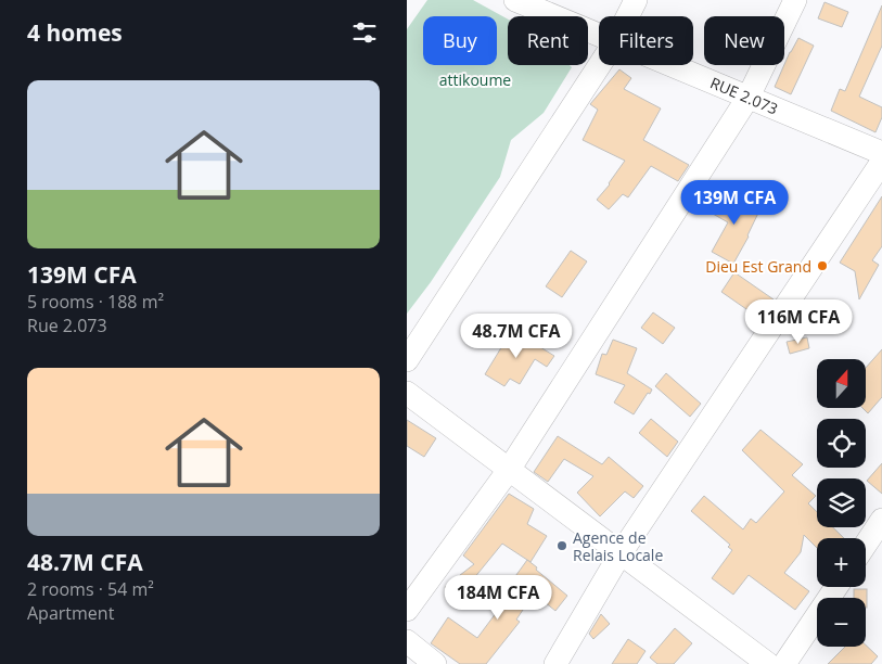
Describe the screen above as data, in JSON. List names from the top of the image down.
{
  "streets": {
    "street": ["RUE 2.073"]
  },
  "parks": ["attikoume"],
  "places": ["Dieu Est Grand", "Agence de Relais Locale"],
  "north": "top",
  "page": {
    "heading": "4 homes",
    "chip": [
      "Buy",
      "Rent",
      "Filters",
      "New"
    ],
    "list": [
      {
        "name": "139M CFA",
        "note": "5 rooms · 188 m² · Rue 2.073"
      },
      {
        "name": "48.7M CFA",
        "note": "2 rooms · 54 m² · Apartment"
      }
    ],
    "price": [
      "139M CFA",
      "116M CFA",
      "48.7M CFA",
      "184M CFA"
    ],
    "map_buttons": ["+", "−"]
  }
}
